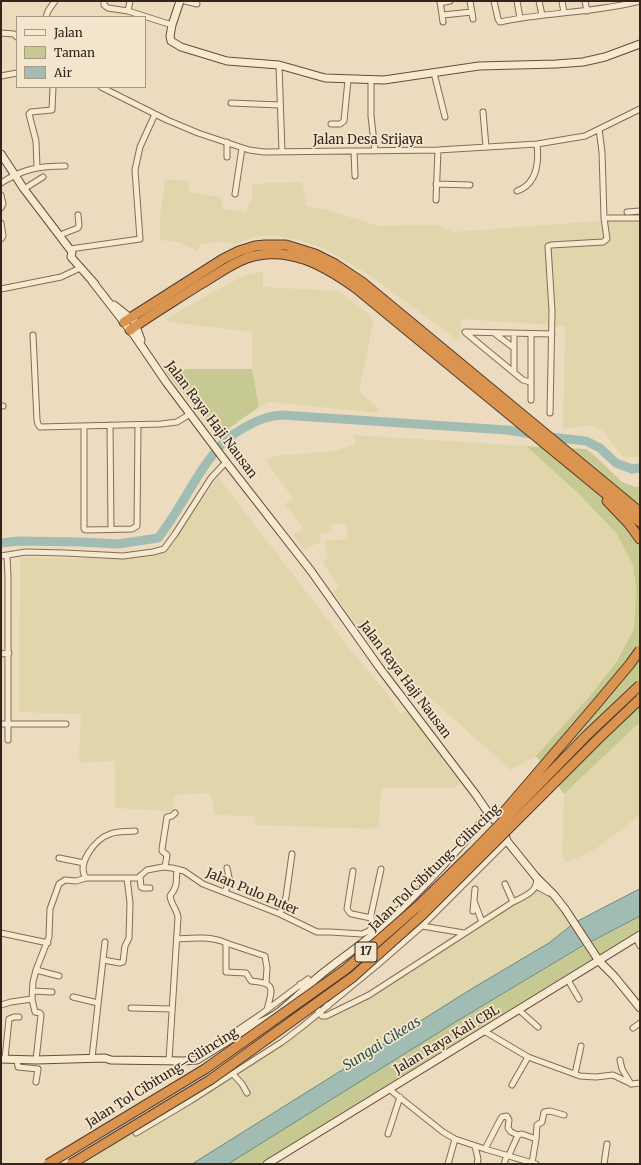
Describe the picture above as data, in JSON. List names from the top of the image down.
{
  "streets": {
    "highway": ["Jalan Tol Cibitung–Cilincing", "17"],
    "main road": ["Jalan Raya Haji Nausan", "Jalan Raya Kali CBL"],
    "street": ["Jalan Desa Srijaya", "Jalan Pulo Puter"]
  },
  "crossings": [
    ["Jalan Raya Haji Nausan", "Jalan Raya Kali CBL"]
  ],
  "water": ["Sungai Cikeas"],
  "legend": ["Jalan", "Taman", "Air"]
}
